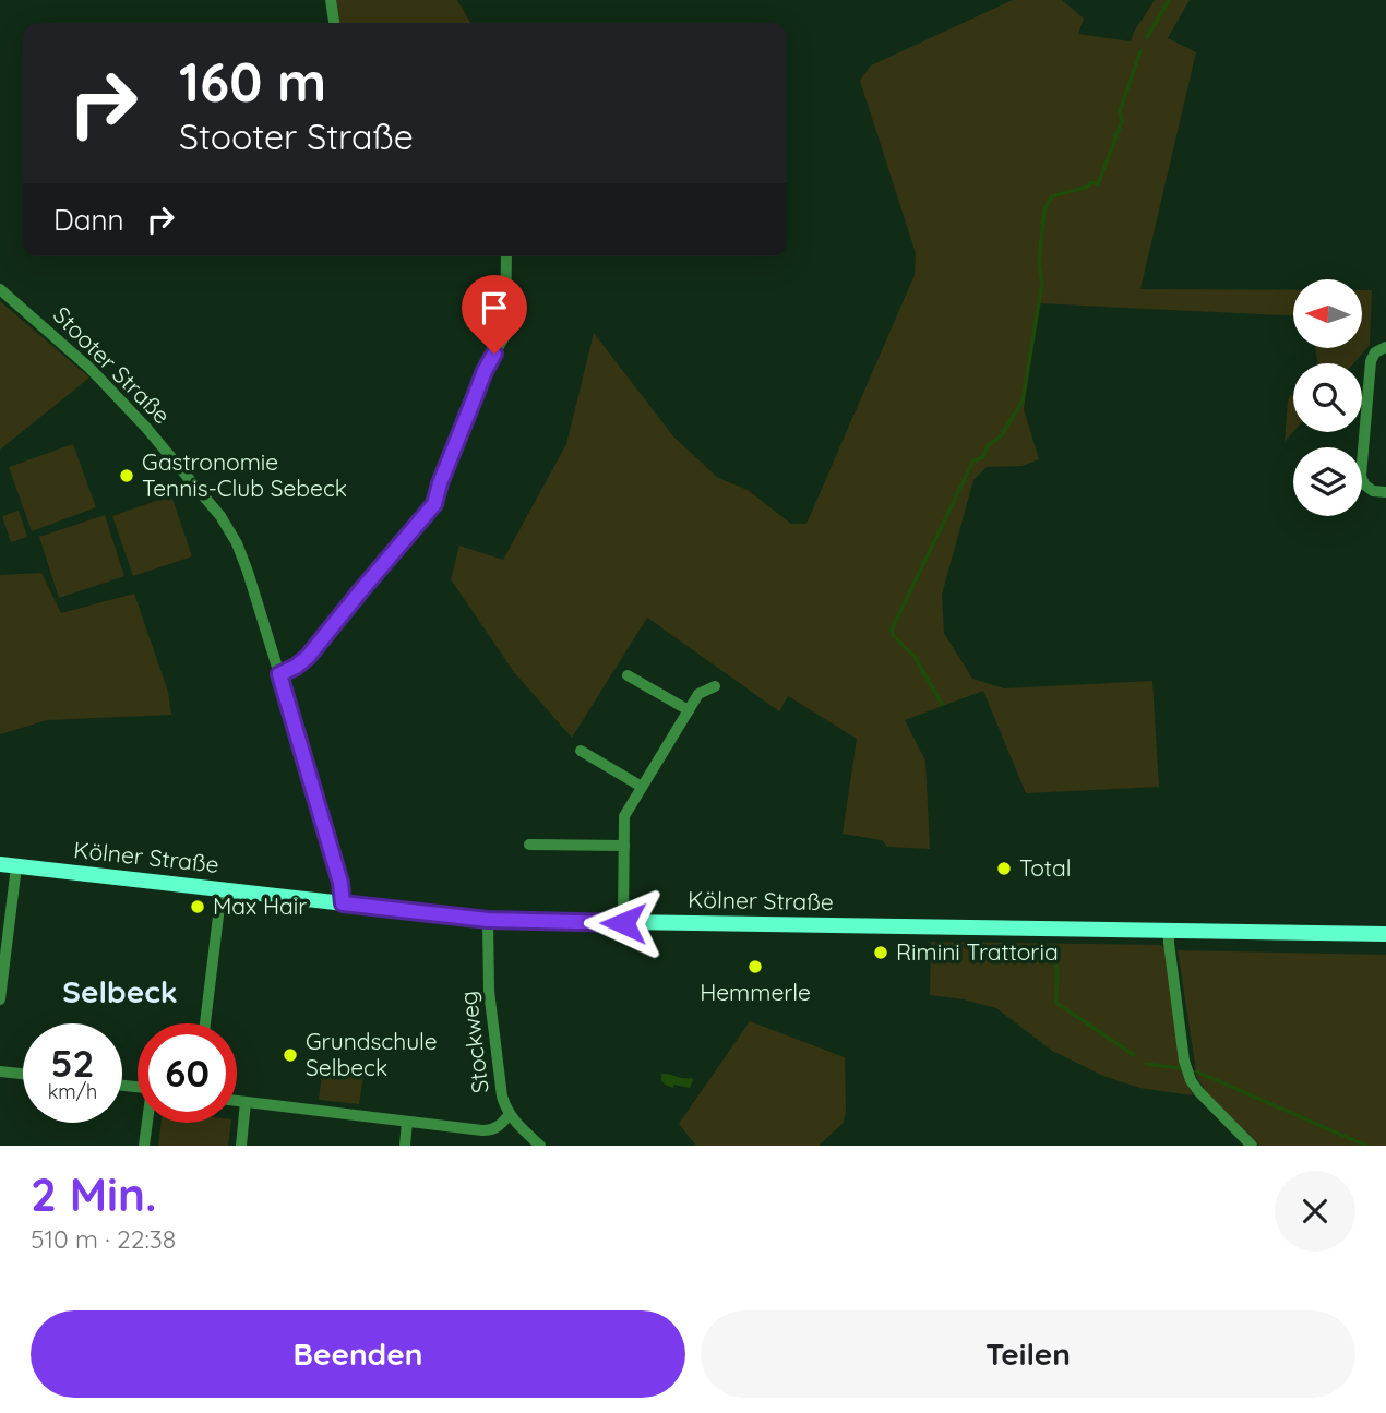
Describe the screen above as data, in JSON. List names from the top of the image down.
{
  "streets": {
    "main road": ["Kölner Straße"],
    "street": ["Stooter Straße", "Stockweg"]
  },
  "crossings": [
    ["Stooter Straße", "Kölner Straße"],
    ["Kölner Straße", "Stockweg"]
  ],
  "districts": ["Selbeck"],
  "places": [
    "Gastronomie Tennis-Club Sebeck",
    "Total",
    "Max Hair",
    "Rimini Trattoria",
    "Hemmerle",
    "Grundschule Selbeck"
  ],
  "north": "left",
  "page": {
    "turn": ["160 m", "Stooter Straße"],
    "then": "Dann",
    "speed": "52 km/h",
    "limit": "60",
    "heading": ["2 Min.", "510 m · 22:38"],
    "buttons": ["Beenden", "Teilen"]
  }
}
